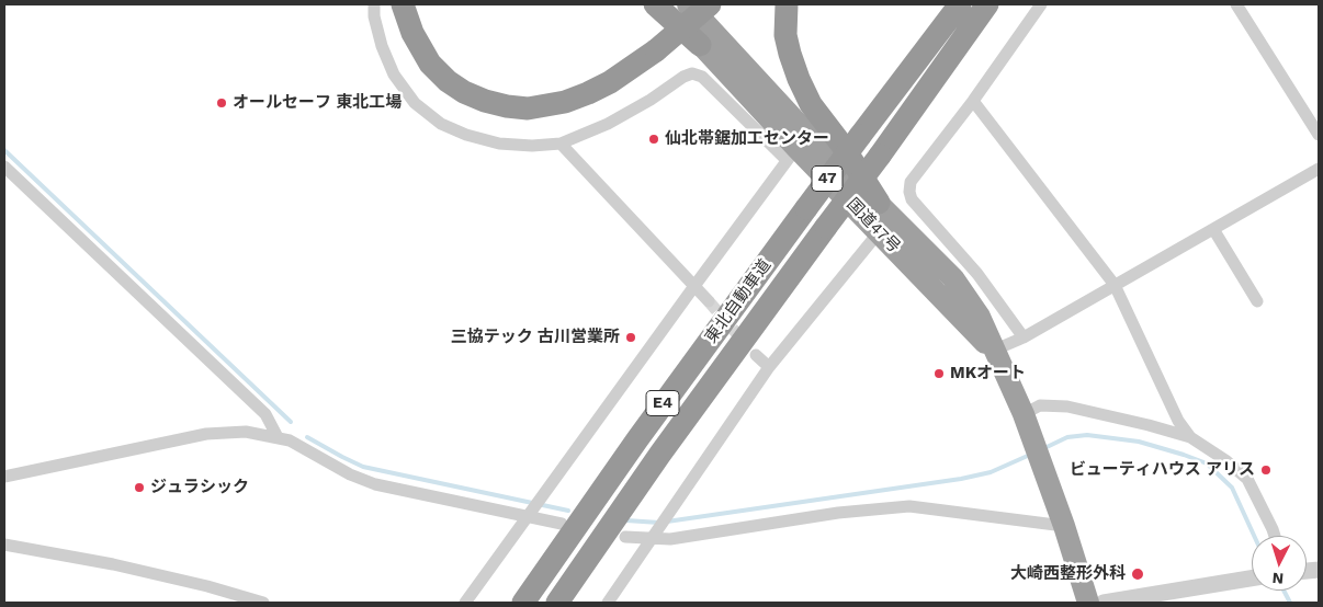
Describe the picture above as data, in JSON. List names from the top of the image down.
{
  "streets": {
    "highway": [
      "47",
      "国道47号",
      "東北自動車道",
      "E4"
    ]
  },
  "places": [
    "オールセーフ 東北工場",
    "仙北帯鋸加工センター",
    "三協テック 古川営業所",
    "MKオート",
    "ビューティハウス アリス",
    "ジュラシック",
    "大崎西整形外科"
  ],
  "north": "bottom"
}
